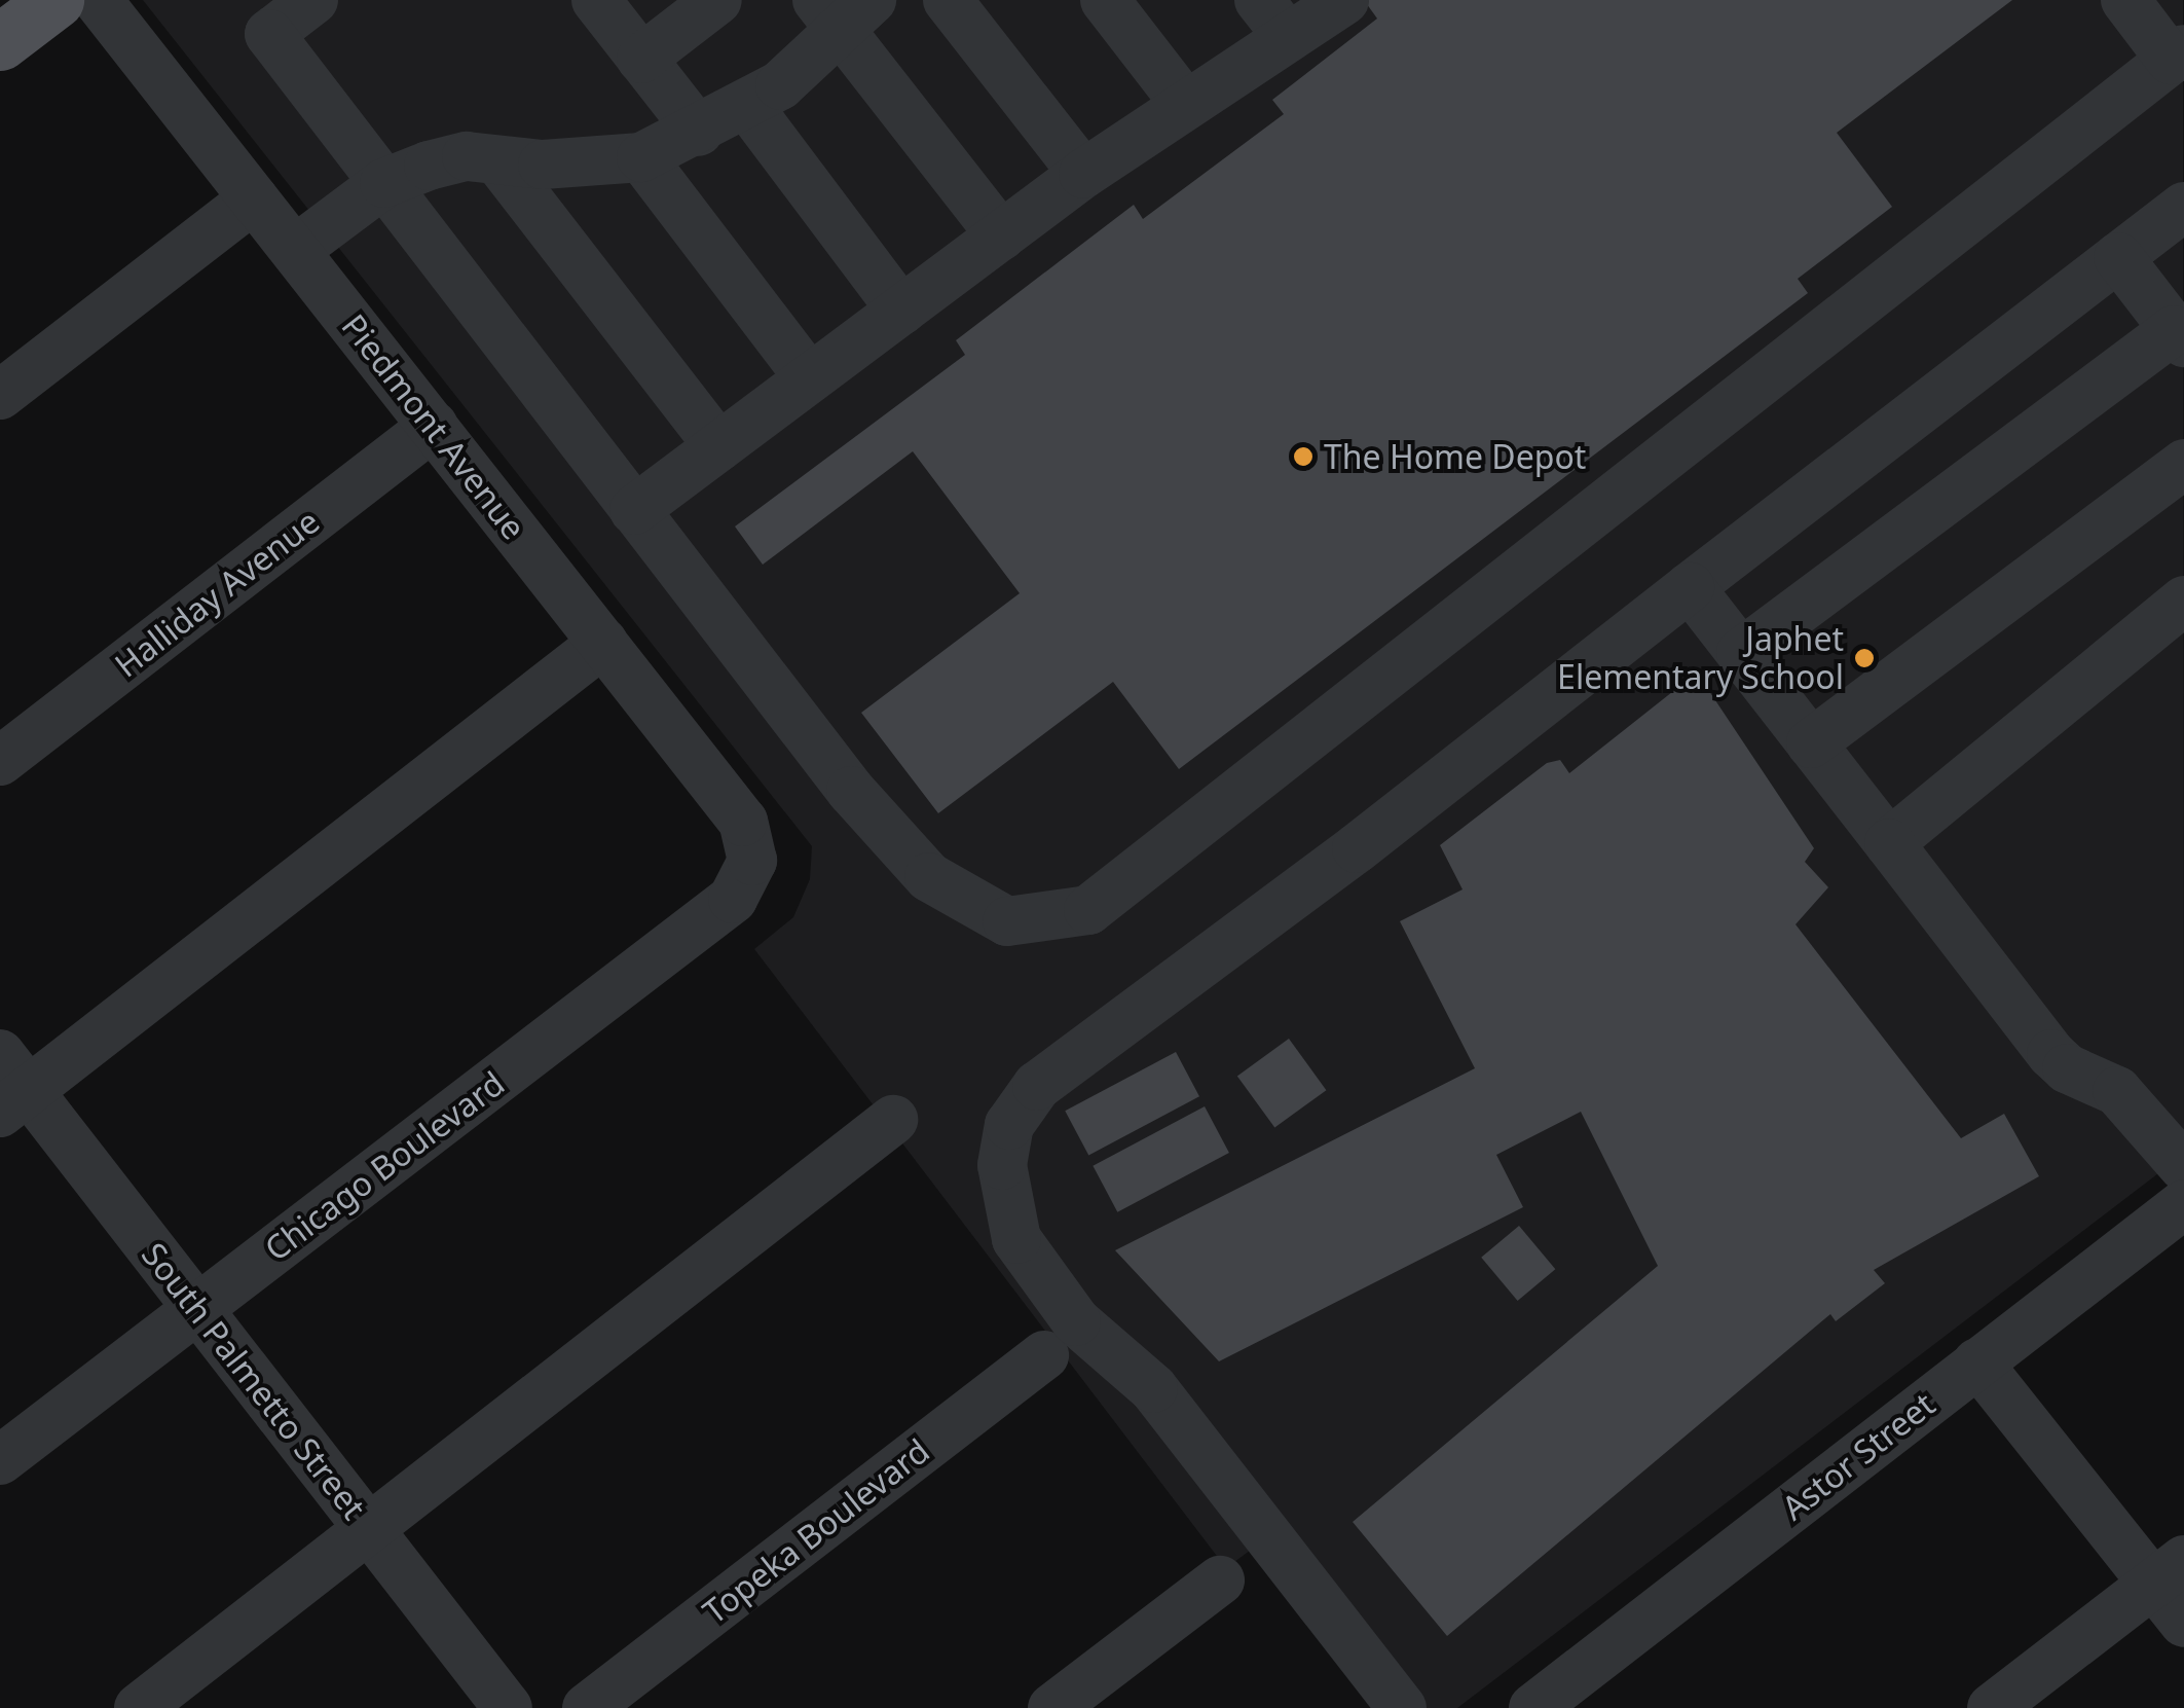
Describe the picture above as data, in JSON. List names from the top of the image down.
{
  "streets": {
    "street": [
      "Piedmont Avenue",
      "Halliday Avenue",
      "Chicago Boulevard",
      "South Palmetto Street",
      "Astor Street",
      "Topeka Boulevard"
    ]
  },
  "crossings": [
    ["Piedmont Avenue", "Halliday Avenue"],
    ["Piedmont Avenue", "Chicago Boulevard"],
    ["Chicago Boulevard", "South Palmetto Street"]
  ],
  "places": ["The Home Depot", "Japhet Elementary School"]
}
